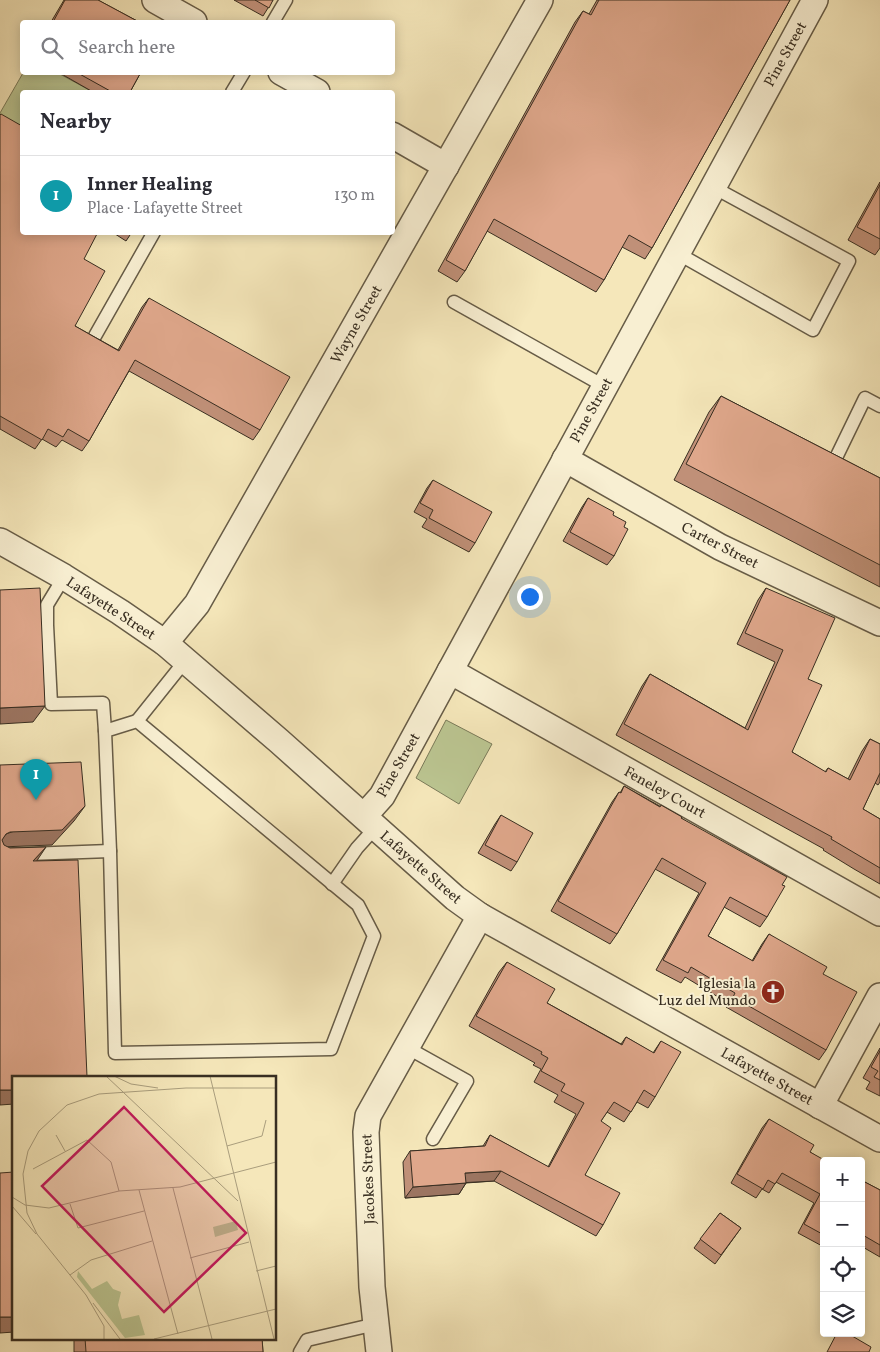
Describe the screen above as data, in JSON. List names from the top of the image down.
{
  "streets": {
    "street": [
      "Pine Street",
      "Wayne Street",
      "Carter Street",
      "Lafayette Street",
      "Feneley Court",
      "Jacokes Street"
    ]
  },
  "crossings": [
    ["Pine Street", "Carter Street"],
    ["Pine Street", "Lafayette Street"],
    ["Pine Street", "Feneley Court"],
    ["Wayne Street", "Lafayette Street"],
    ["Lafayette Street", "Jacokes Street"]
  ],
  "places": {
    "church": ["Iglesia la Luz del Mundo"]
  },
  "page": {
    "search": "Search here",
    "heading": "Nearby",
    "list": [
      {
        "mark": "1",
        "name": "Inner Healing",
        "note": "Place · Lafayette Street",
        "value": "130 m"
      }
    ],
    "pins": "1",
    "map_buttons": ["+", "−"]
  }
}
